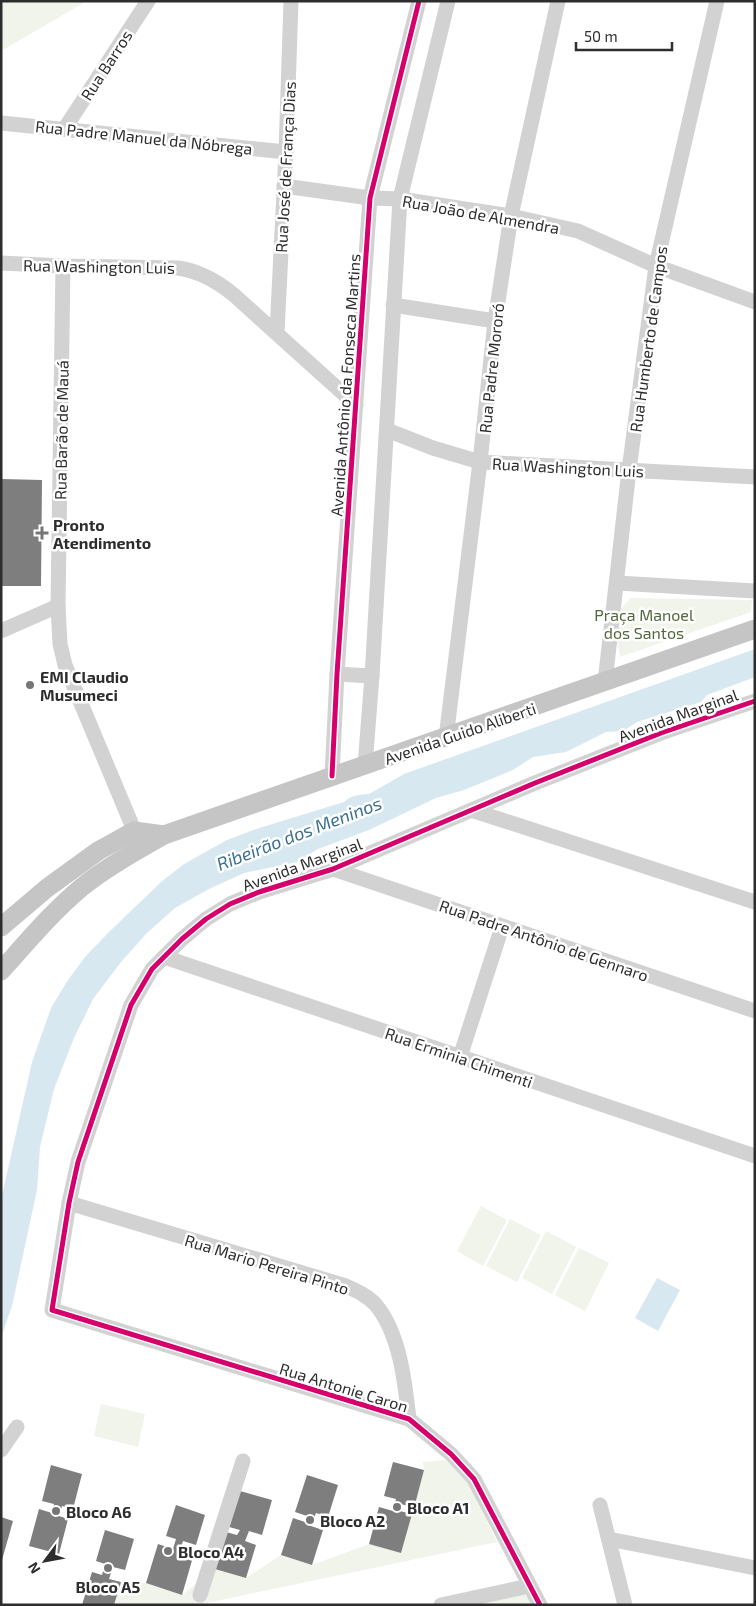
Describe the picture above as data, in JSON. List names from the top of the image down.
{
  "streets": {
    "main road": ["Avenida Guido Aliberti"],
    "street": [
      "Rua Barros",
      "Rua Padre Manuel da Nóbrega",
      "Rua José de França Dias",
      "Rua João de Almendra",
      "Rua Washington Luis",
      "Rua Humberto de Campos",
      "Rua Padre Mororó",
      "Avenida Antônio da Fonseca Martins",
      "Rua Barão de Mauá",
      "Avenida Marginal",
      "Rua Padre Antônio de Gennaro",
      "Rua Erminia Chimenti",
      "Rua Mario Pereira Pinto",
      "Rua Antonie Caron"
    ]
  },
  "crossings": [
    ["Rua Barros", "Rua Padre Manuel da Nóbrega"],
    ["Rua Padre Manuel da Nóbrega", "Rua José de França Dias"],
    ["Rua José de França Dias", "Rua João de Almendra"],
    ["Rua José de França Dias", "Rua Washington Luis"],
    ["Rua João de Almendra", "Rua Humberto de Campos"],
    ["Rua João de Almendra", "Rua Padre Mororó"],
    ["Rua João de Almendra", "Avenida Antônio da Fonseca Martins"],
    ["Rua Washington Luis", "Rua Humberto de Campos"],
    ["Rua Washington Luis", "Rua Padre Mororó"],
    ["Rua Washington Luis", "Avenida Antônio da Fonseca Martins"],
    ["Rua Washington Luis", "Rua Barão de Mauá"],
    ["Rua Humberto de Campos", "Avenida Guido Aliberti"],
    ["Rua Padre Mororó", "Avenida Guido Aliberti"],
    ["Avenida Antônio da Fonseca Martins", "Avenida Guido Aliberti"],
    ["Rua Barão de Mauá", "Avenida Guido Aliberti"],
    ["Avenida Marginal", "Rua Padre Antônio de Gennaro"],
    ["Avenida Marginal", "Rua Erminia Chimenti"],
    ["Avenida Marginal", "Rua Mario Pereira Pinto"],
    ["Avenida Marginal", "Rua Antonie Caron"],
    ["Rua Mario Pereira Pinto", "Rua Antonie Caron"]
  ],
  "water": ["Ribeirão dos Meninos"],
  "parks": ["Praça Manoel dos Santos"],
  "places": {
    "health": ["Pronto Atendimento"],
    "other": [
      "EMI Claudio Musumeci",
      "Bloco A1",
      "Bloco A6",
      "Bloco A2",
      "Bloco A4",
      "Bloco A5"
    ]
  },
  "scale_bar": "50 m",
  "north": "bottom left"
}
